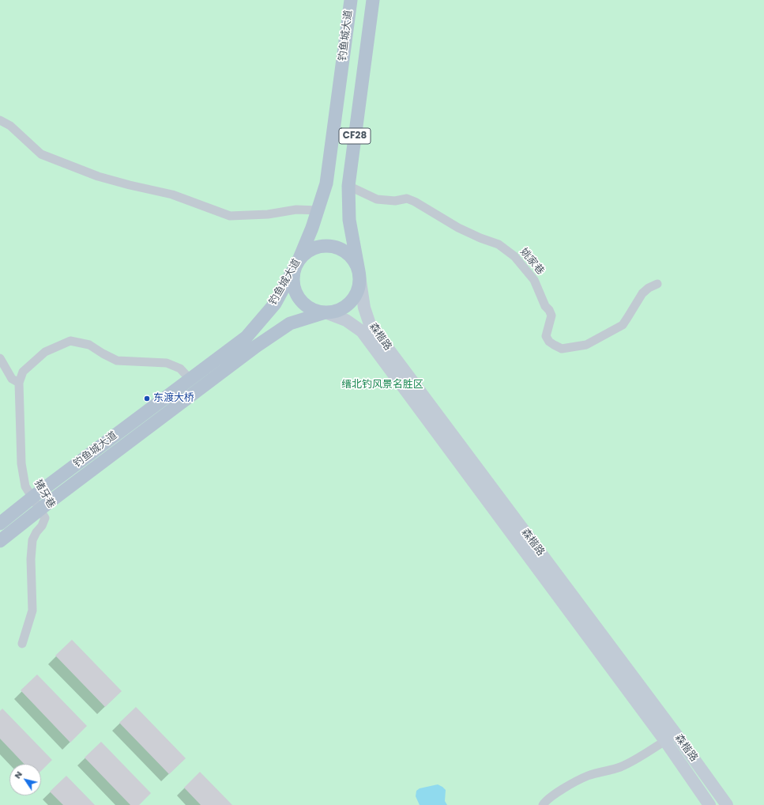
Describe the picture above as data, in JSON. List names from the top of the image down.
{
  "streets": {
    "main road": ["钓鱼城大道", "CF28", "森楷路"],
    "street": ["姚家巷", "猪牙巷"]
  },
  "crossings": [
    ["钓鱼城大道", "CF28"],
    ["钓鱼城大道", "森楷路"],
    ["CF28", "姚家巷"],
    ["CF28", "森楷路"]
  ],
  "parks": ["缙北钓风景名胜区"],
  "places": ["东渡大桥"],
  "north": "top left"
}
